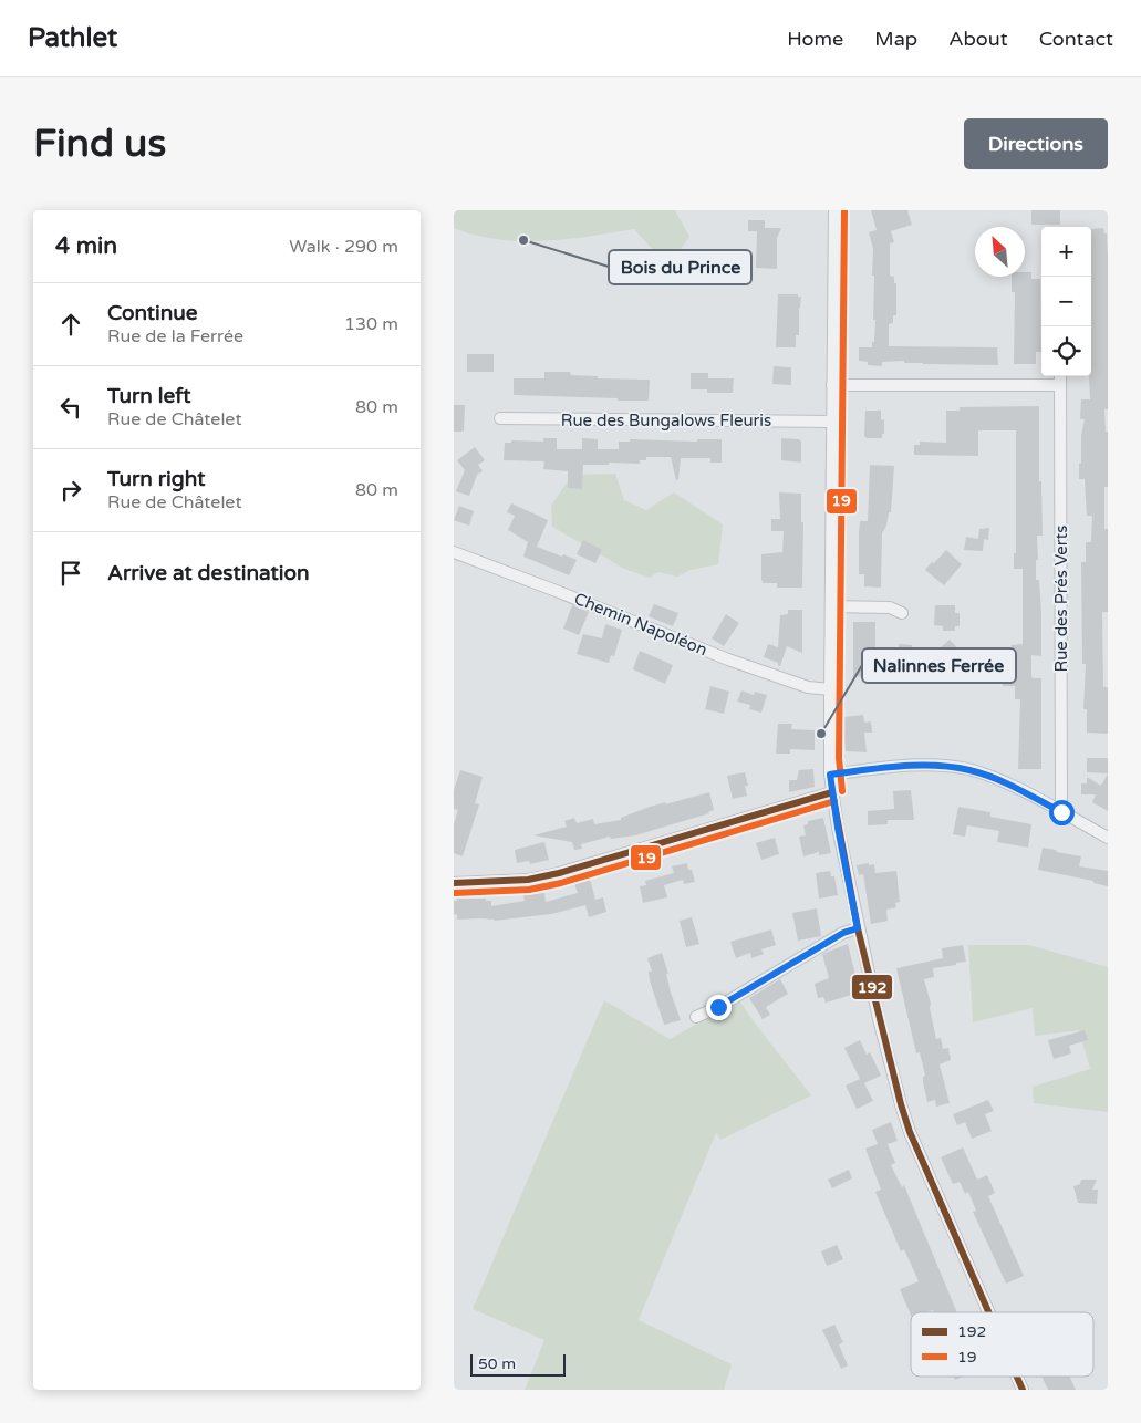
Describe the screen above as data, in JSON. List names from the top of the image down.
{
  "streets": {
    "street": ["Rue des Bungalows Fleuris", "Rue des Prés Verts", "Chemin Napoléon"]
  },
  "places": ["Bois du Prince", "Nalinnes Ferrée"],
  "lines": ["transit line 19", "transit line 192"],
  "legend": ["192", "19"],
  "scale_bar": "50 m",
  "north": "top left",
  "page": {
    "header": "Pathlet",
    "nav": [
      "Home",
      "Map",
      "About",
      "Contact"
    ],
    "buttons": "Directions",
    "title": "Find us",
    "heading": ["4 min", "Walk · 290 m"],
    "map_buttons": ["+", "−"],
    "list": [
      ["Continue", "Rue de la Ferrée", "130 m"],
      ["Turn left", "Rue de Châtelet", "80 m"],
      ["Turn right", "Rue de Châtelet", "80 m"],
      "Arrive at destination"
    ],
    "scale": "50 m"
  }
}
